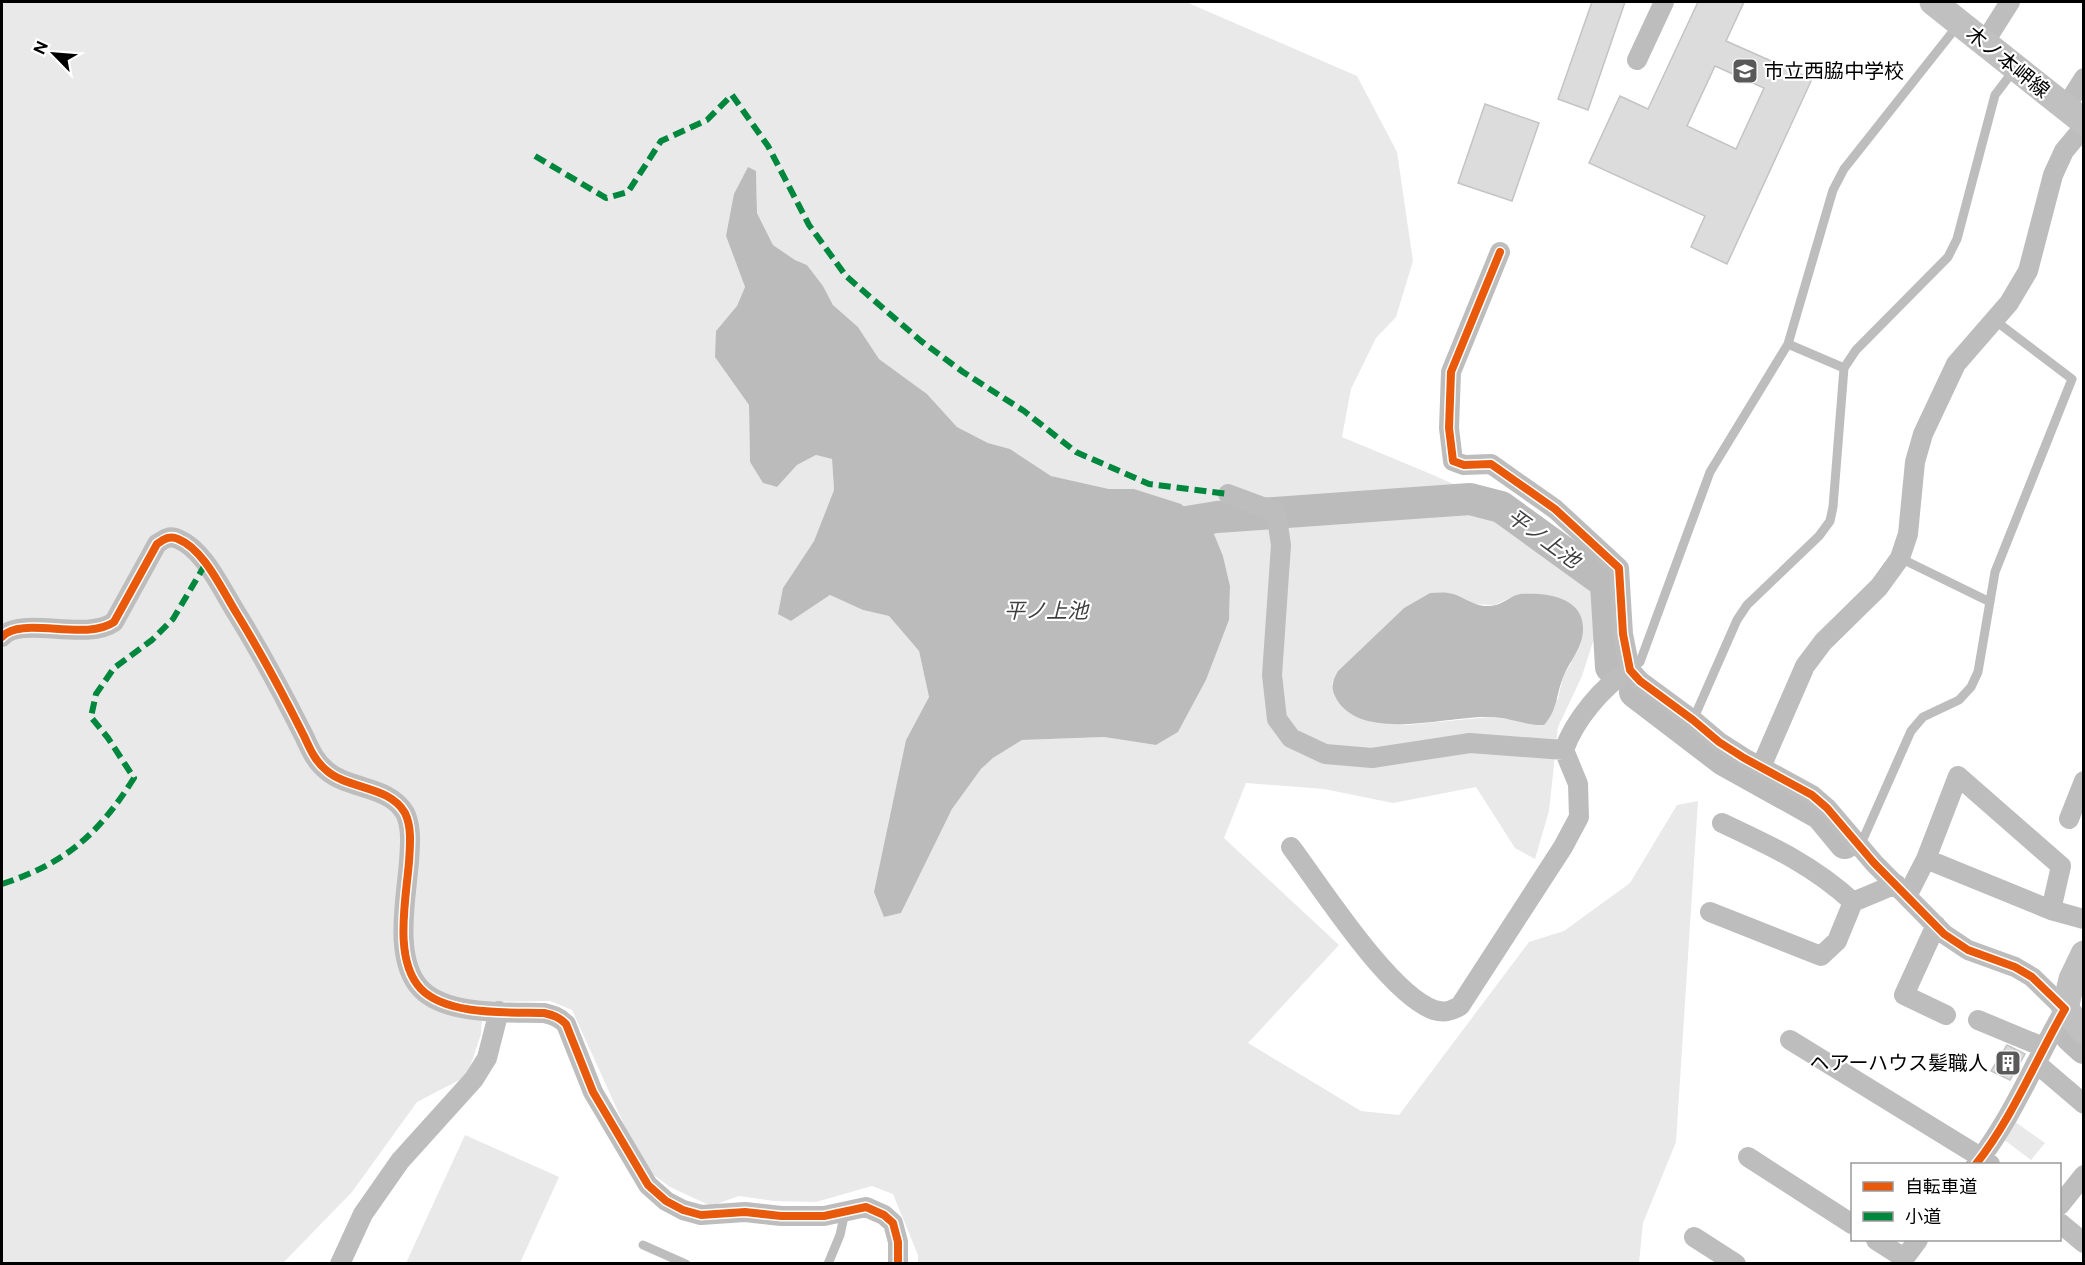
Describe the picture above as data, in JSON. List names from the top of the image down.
{
  "streets": {
    "main road": ["木ノ本岬線"]
  },
  "water": ["平ノ上池"],
  "places": {
    "school or university": ["市立西脇中学校"],
    "building": ["ヘアーハウス髪職人"]
  },
  "legend": ["自転車道", "小道"],
  "north": "top left"
}
